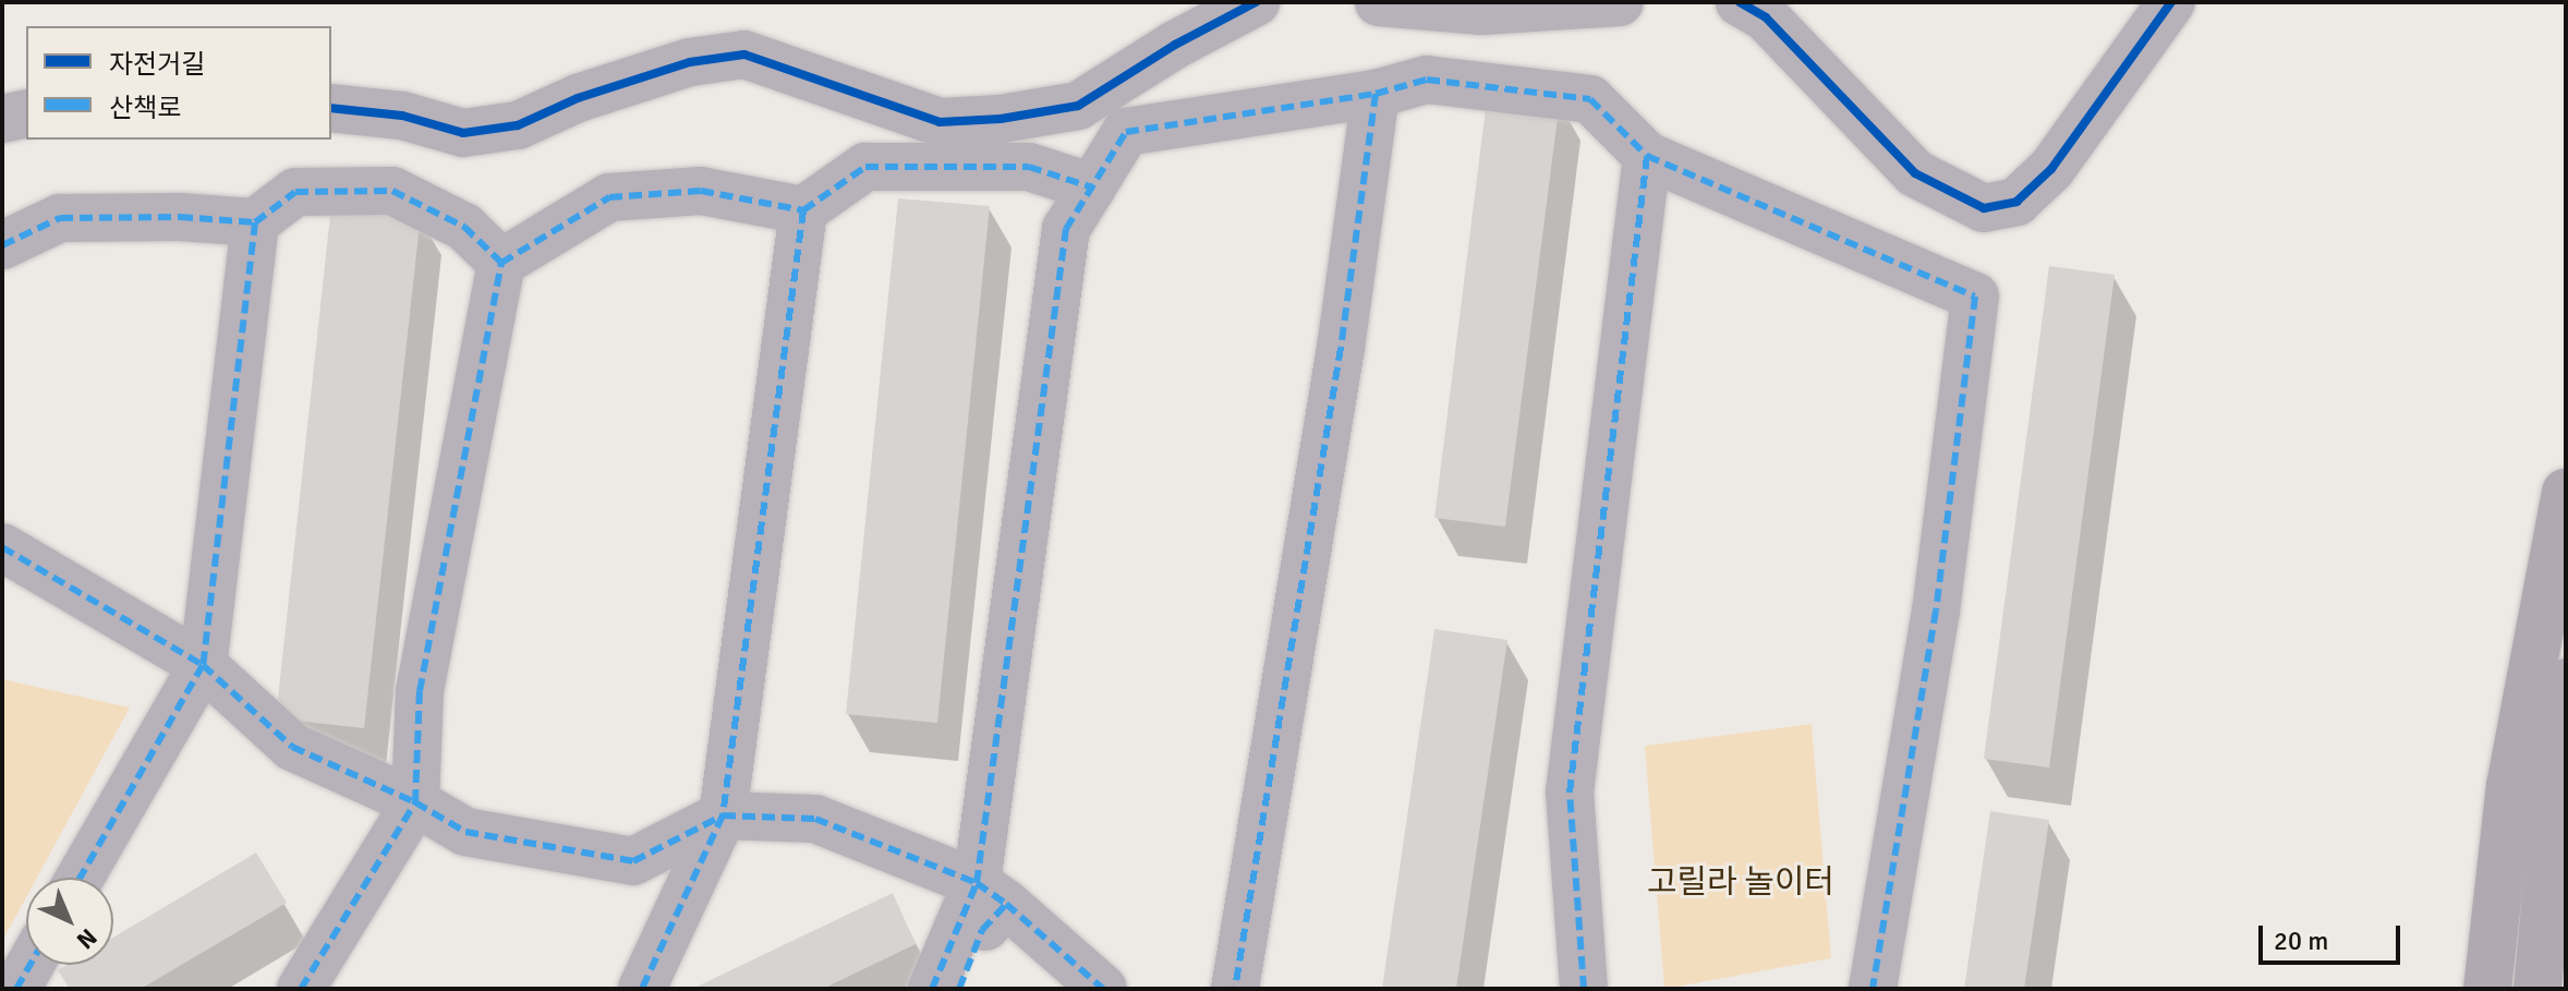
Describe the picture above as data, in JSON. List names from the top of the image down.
{
  "parks": ["고릴라 놀이터"],
  "legend": ["자전거길", "산책로"],
  "scale_bar": "20 m",
  "north": "bottom right"
}
